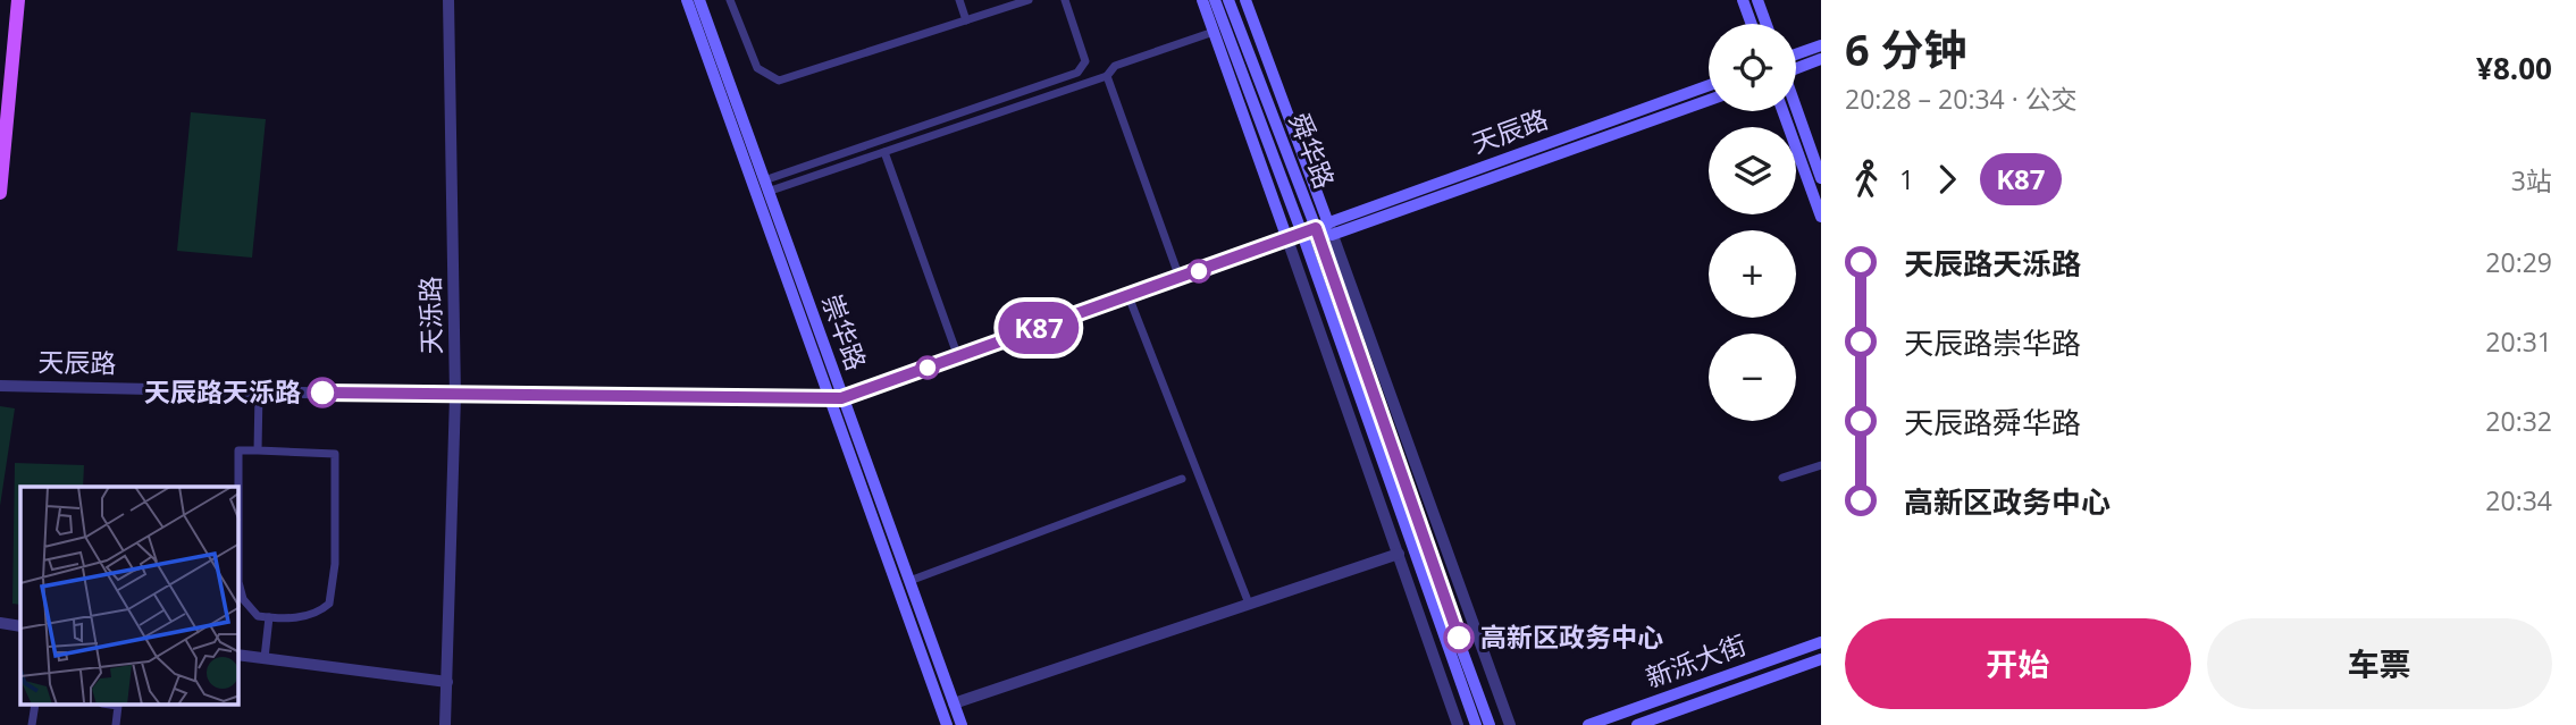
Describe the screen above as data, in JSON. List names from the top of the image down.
{
  "streets": {
    "main road": [
      "天辰路",
      "舜华路",
      "崇华路",
      "新泺大街"
    ],
    "street": ["天泺路"]
  },
  "crossings": [
    ["天辰路", "舜华路"],
    ["天辰路", "天泺路"],
    ["天辰路", "崇华路"]
  ],
  "places": ["天辰路天泺路", "高新区政务中心"],
  "lines": ["bus line K87"],
  "page": {
    "on_map": "K87",
    "heading": ["6 分钟", "20:28 – 20:34 · 公交", "¥8.00"],
    "map_buttons": ["+", "−"],
    "legs": ["1", "K87", "3站"],
    "list": [
      {
        "name": "天辰路天泺路",
        "value": "20:29"
      },
      {
        "name": "天辰路崇华路",
        "value": "20:31"
      },
      {
        "name": "天辰路舜华路",
        "value": "20:32"
      },
      {
        "name": "高新区政务中心",
        "value": "20:34"
      }
    ],
    "buttons": ["开始", "车票"]
  }
}
